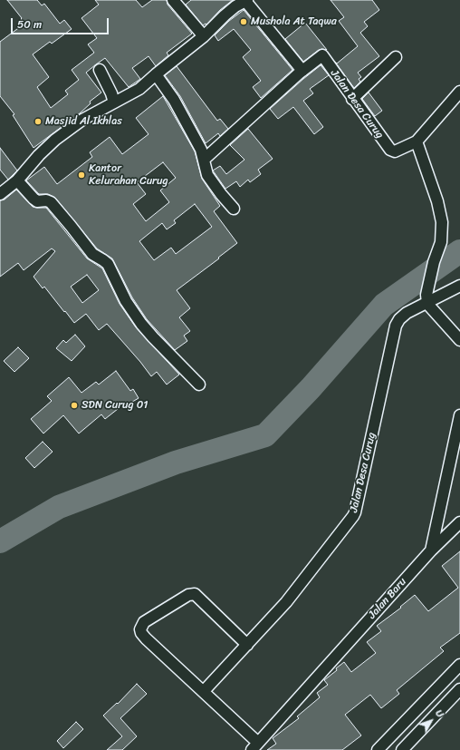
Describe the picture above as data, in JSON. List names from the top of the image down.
{
  "streets": {
    "street": ["Jalan Desa Curug", "Jalan Baru"]
  },
  "places": [
    "Mushola At Taqwa",
    "Masjid Al Ikhlas",
    "Kantor Kelurahan Curug",
    "SDN Curug 01"
  ],
  "scale_bar": "50 m",
  "north": "top right"
}
